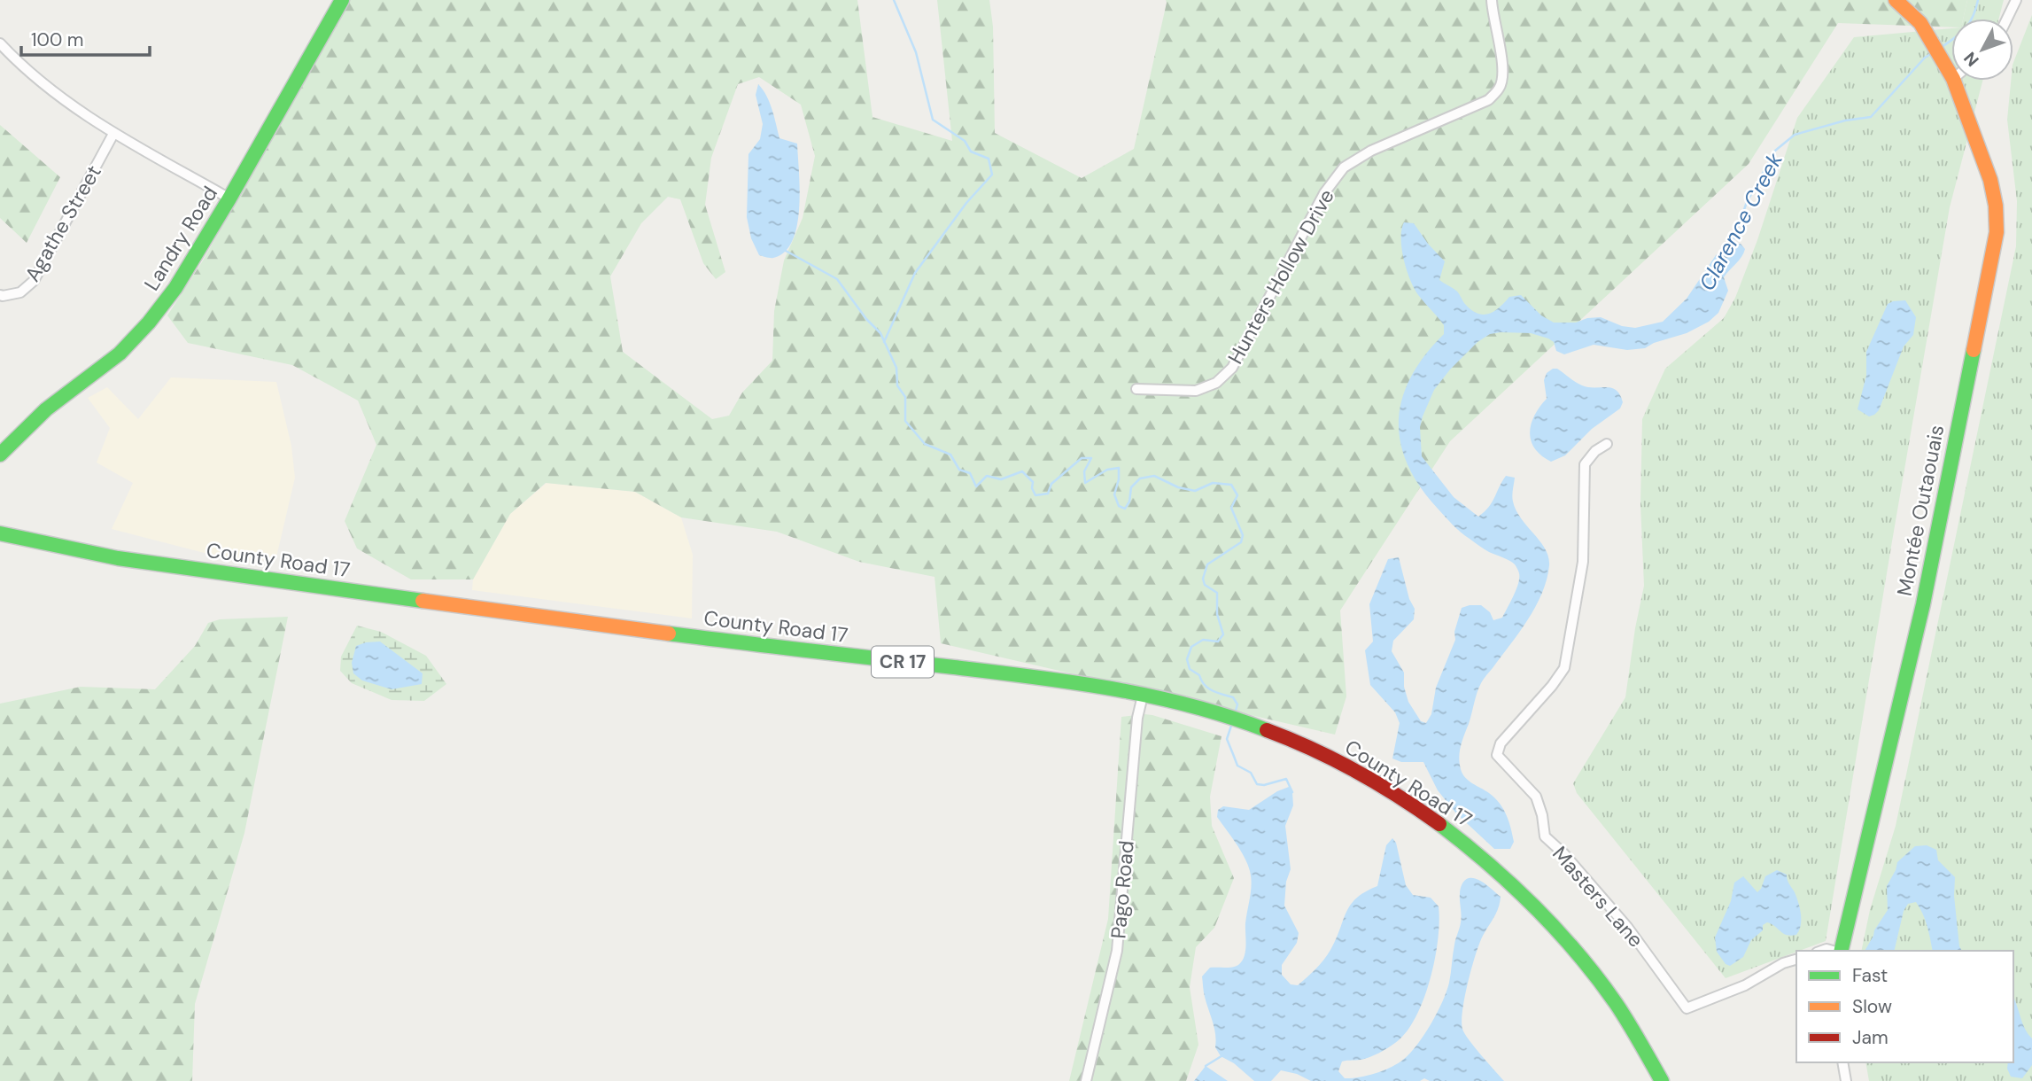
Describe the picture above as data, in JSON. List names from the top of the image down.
{
  "streets": {
    "main road": [
      "Landry Road",
      "Montée Outaouais",
      "County Road 17",
      "CR 17"
    ],
    "street": [
      "Agathe Street",
      "Hunters Hollow Drive",
      "Pago Road",
      "Masters Lane"
    ]
  },
  "crossings": [
    ["County Road 17", "Pago Road"]
  ],
  "water": ["Clarence Creek"],
  "legend": ["Fast", "Slow", "Jam"],
  "scale_bar": "100 m",
  "north": "bottom left"
}
